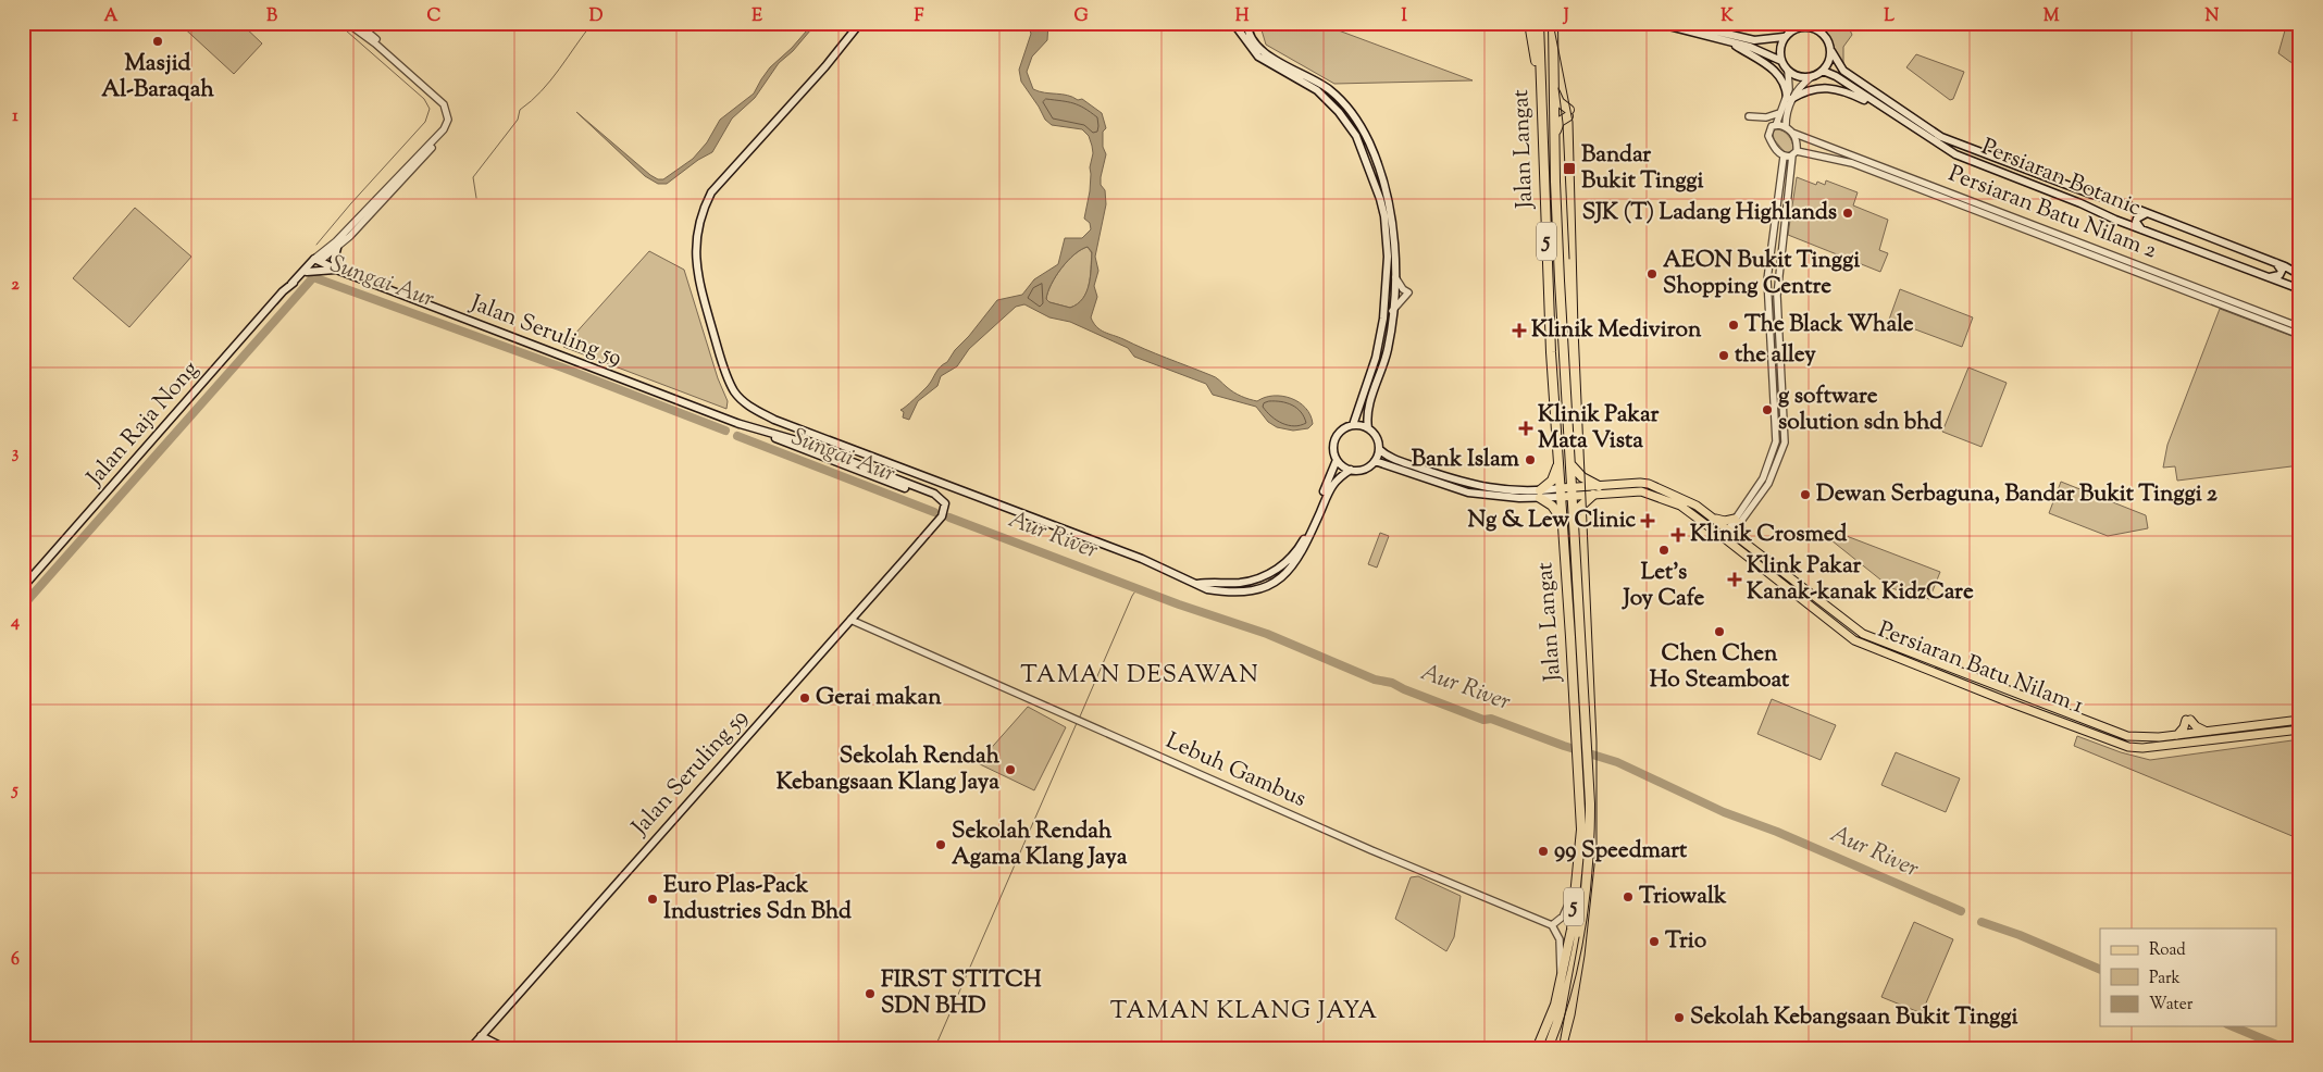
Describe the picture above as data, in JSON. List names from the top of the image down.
{
  "streets": {
    "highway": ["Jalan Langat", "5"],
    "main road": [
      "Persiaran Botanic",
      "Jalan Seruling 59",
      "Jalan Raja Nong",
      "Persiaran Batu Nilam 1"
    ],
    "street": ["Persiaran Batu Nilam 2", "Lebuh Gambus"]
  },
  "crossings": [
    ["Jalan Langat", "5"],
    ["Jalan Langat", "Persiaran Batu Nilam 1"],
    ["Jalan Seruling 59", "Jalan Raja Nong"],
    ["Jalan Seruling 59", "Lebuh Gambus"]
  ],
  "districts": ["TAMAN DESAWAN", "TAMAN KLANG JAYA"],
  "water": ["Sungai Aur", "Aur River"],
  "places": {
    "other": [
      "Masjid Al-Baraqah",
      "SJK (T) Ladang Highlands",
      "AEON Bukit Tinggi Shopping Centre",
      "The Black Whale",
      "the alley",
      "g software solution sdn bhd",
      "Bank Islam",
      "Dewan Serbaguna, Bandar Bukit Tinggi 2",
      "Let's Joy Cafe",
      "Chen Chen Ho Steamboat",
      "Gerai makan",
      "Sekolah Rendah Kebangsaan Klang Jaya",
      "Sekolah Rendah Agama Klang Jaya",
      "99 Speedmart",
      "Triowalk",
      "Euro Plas-Pack Industries Sdn Bhd",
      "Trio",
      "FIRST STITCH SDN BHD",
      "Sekolah Kebangsaan Bukit Tinggi"
    ],
    "transit": ["Bandar Bukit Tinggi"],
    "health": [
      "Klinik Mediviron",
      "Klinik Pakar Mata Vista",
      "Ng & Lew Clinic",
      "Klinik Crosmed",
      "Klink Pakar Kanak-kanak KidzCare"
    ]
  },
  "legend": ["Road", "Park", "Water"],
  "grid": {
    "columns": [
      "A",
      "B",
      "C",
      "D",
      "E",
      "F",
      "G",
      "H",
      "I",
      "J",
      "K",
      "L",
      "M",
      "N"
    ],
    "rows": [
      "1",
      "2",
      "3",
      "4",
      "5",
      "6"
    ]
  }
}
